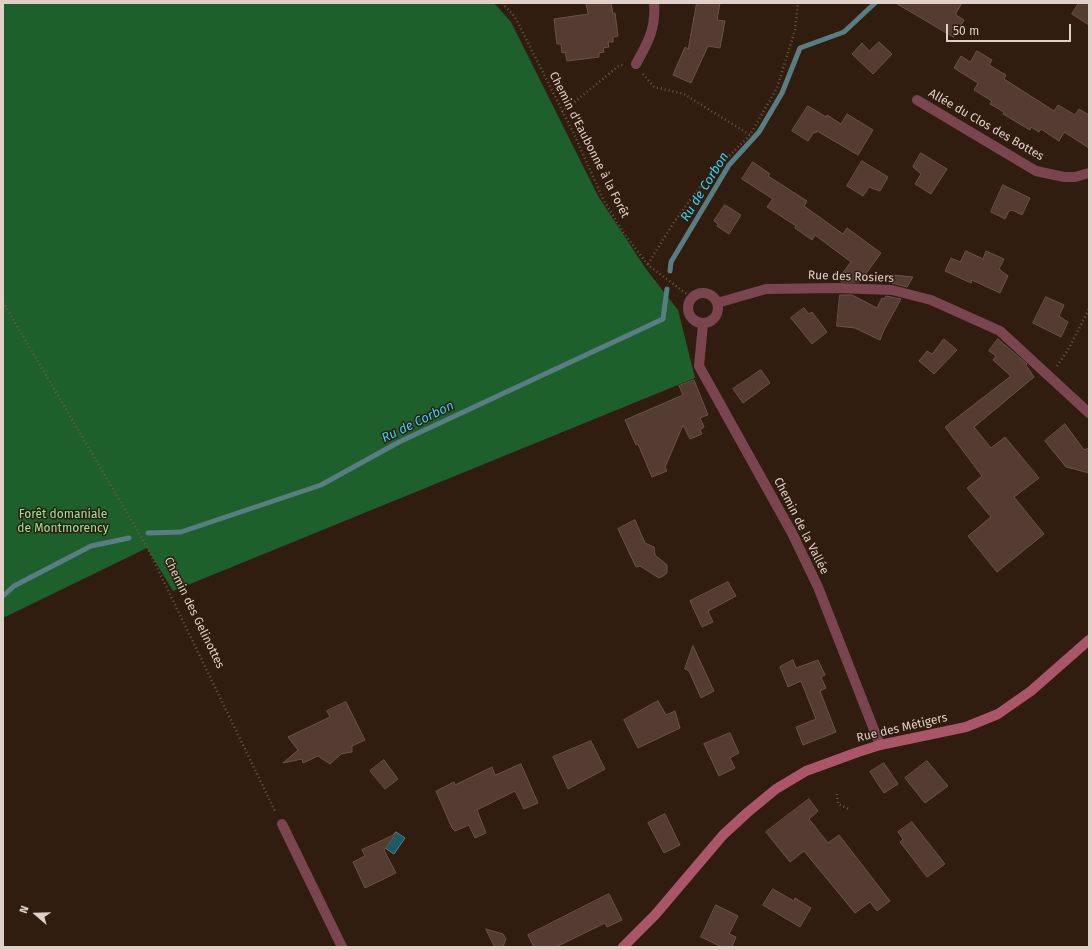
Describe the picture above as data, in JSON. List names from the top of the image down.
{
  "streets": {
    "main road": ["Rue des Métigers"],
    "street": ["Allée du Clos des Bottes", "Rue des Rosiers", "Chemin de la Vallée"],
    "path": ["Chemin d'Eaubonne à la Forêt", "Chemin des Gelinottes"]
  },
  "crossings": [
    ["Chemin d'Eaubonne à la Forêt", "Rue des Rosiers"],
    ["Chemin d'Eaubonne à la Forêt", "Chemin de la Vallée"],
    ["Rue des Rosiers", "Chemin de la Vallée"],
    ["Chemin de la Vallée", "Rue des Métigers"]
  ],
  "water": ["Ru de Corbon"],
  "parks": ["Forêt domaniale de Montmorency"],
  "scale_bar": "50 m",
  "north": "left"
}
